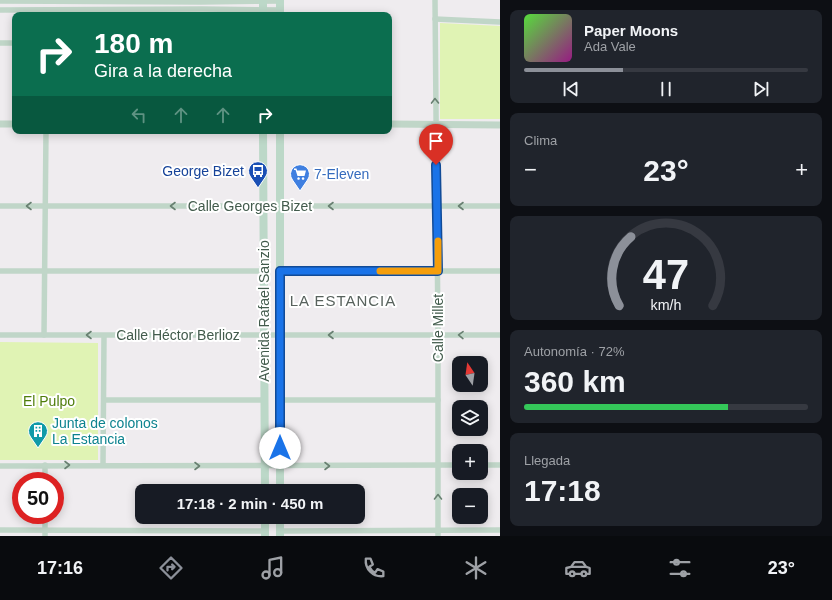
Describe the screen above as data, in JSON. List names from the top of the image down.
{
  "streets": {
    "main road": ["Avenida Rafael Sanzio"],
    "street": ["Calle Georges Bizet", "Calle Millet", "Calle Héctor Berlioz"]
  },
  "crossings": [
    ["Calle Georges Bizet", "Avenida Rafael Sanzio"],
    ["Calle Georges Bizet", "Calle Millet"],
    ["Avenida Rafael Sanzio", "Calle Héctor Berlioz"],
    ["Calle Millet", "Calle Héctor Berlioz"]
  ],
  "one_way": ["Calle Georges Bizet", "Calle Héctor Berlioz"],
  "districts": ["LA ESTANCIA"],
  "parks": ["El Pulpo"],
  "places": {
    "bus stop": ["George Bizet"],
    "supermarket": ["7-Eleven"],
    "building": ["Junta de colonos La Estancia"]
  },
  "north": "top",
  "page": {
    "turn": ["180 m", "Gira a la derecha"],
    "song": ["Paper Moons", "Ada Vale"],
    "tile": [
      "Clima",
      ["Autonomía · 72%", "360 km"],
      ["Llegada", "17:18"]
    ],
    "heat": ["−", "23°", "+"],
    "map_buttons": ["+", "−"],
    "limit": "50",
    "trip": "17:18 · 2 min · 450 m",
    "tabs": ["17:16", "23°"],
    "gauge": ["47", "km/h"]
  }
}
